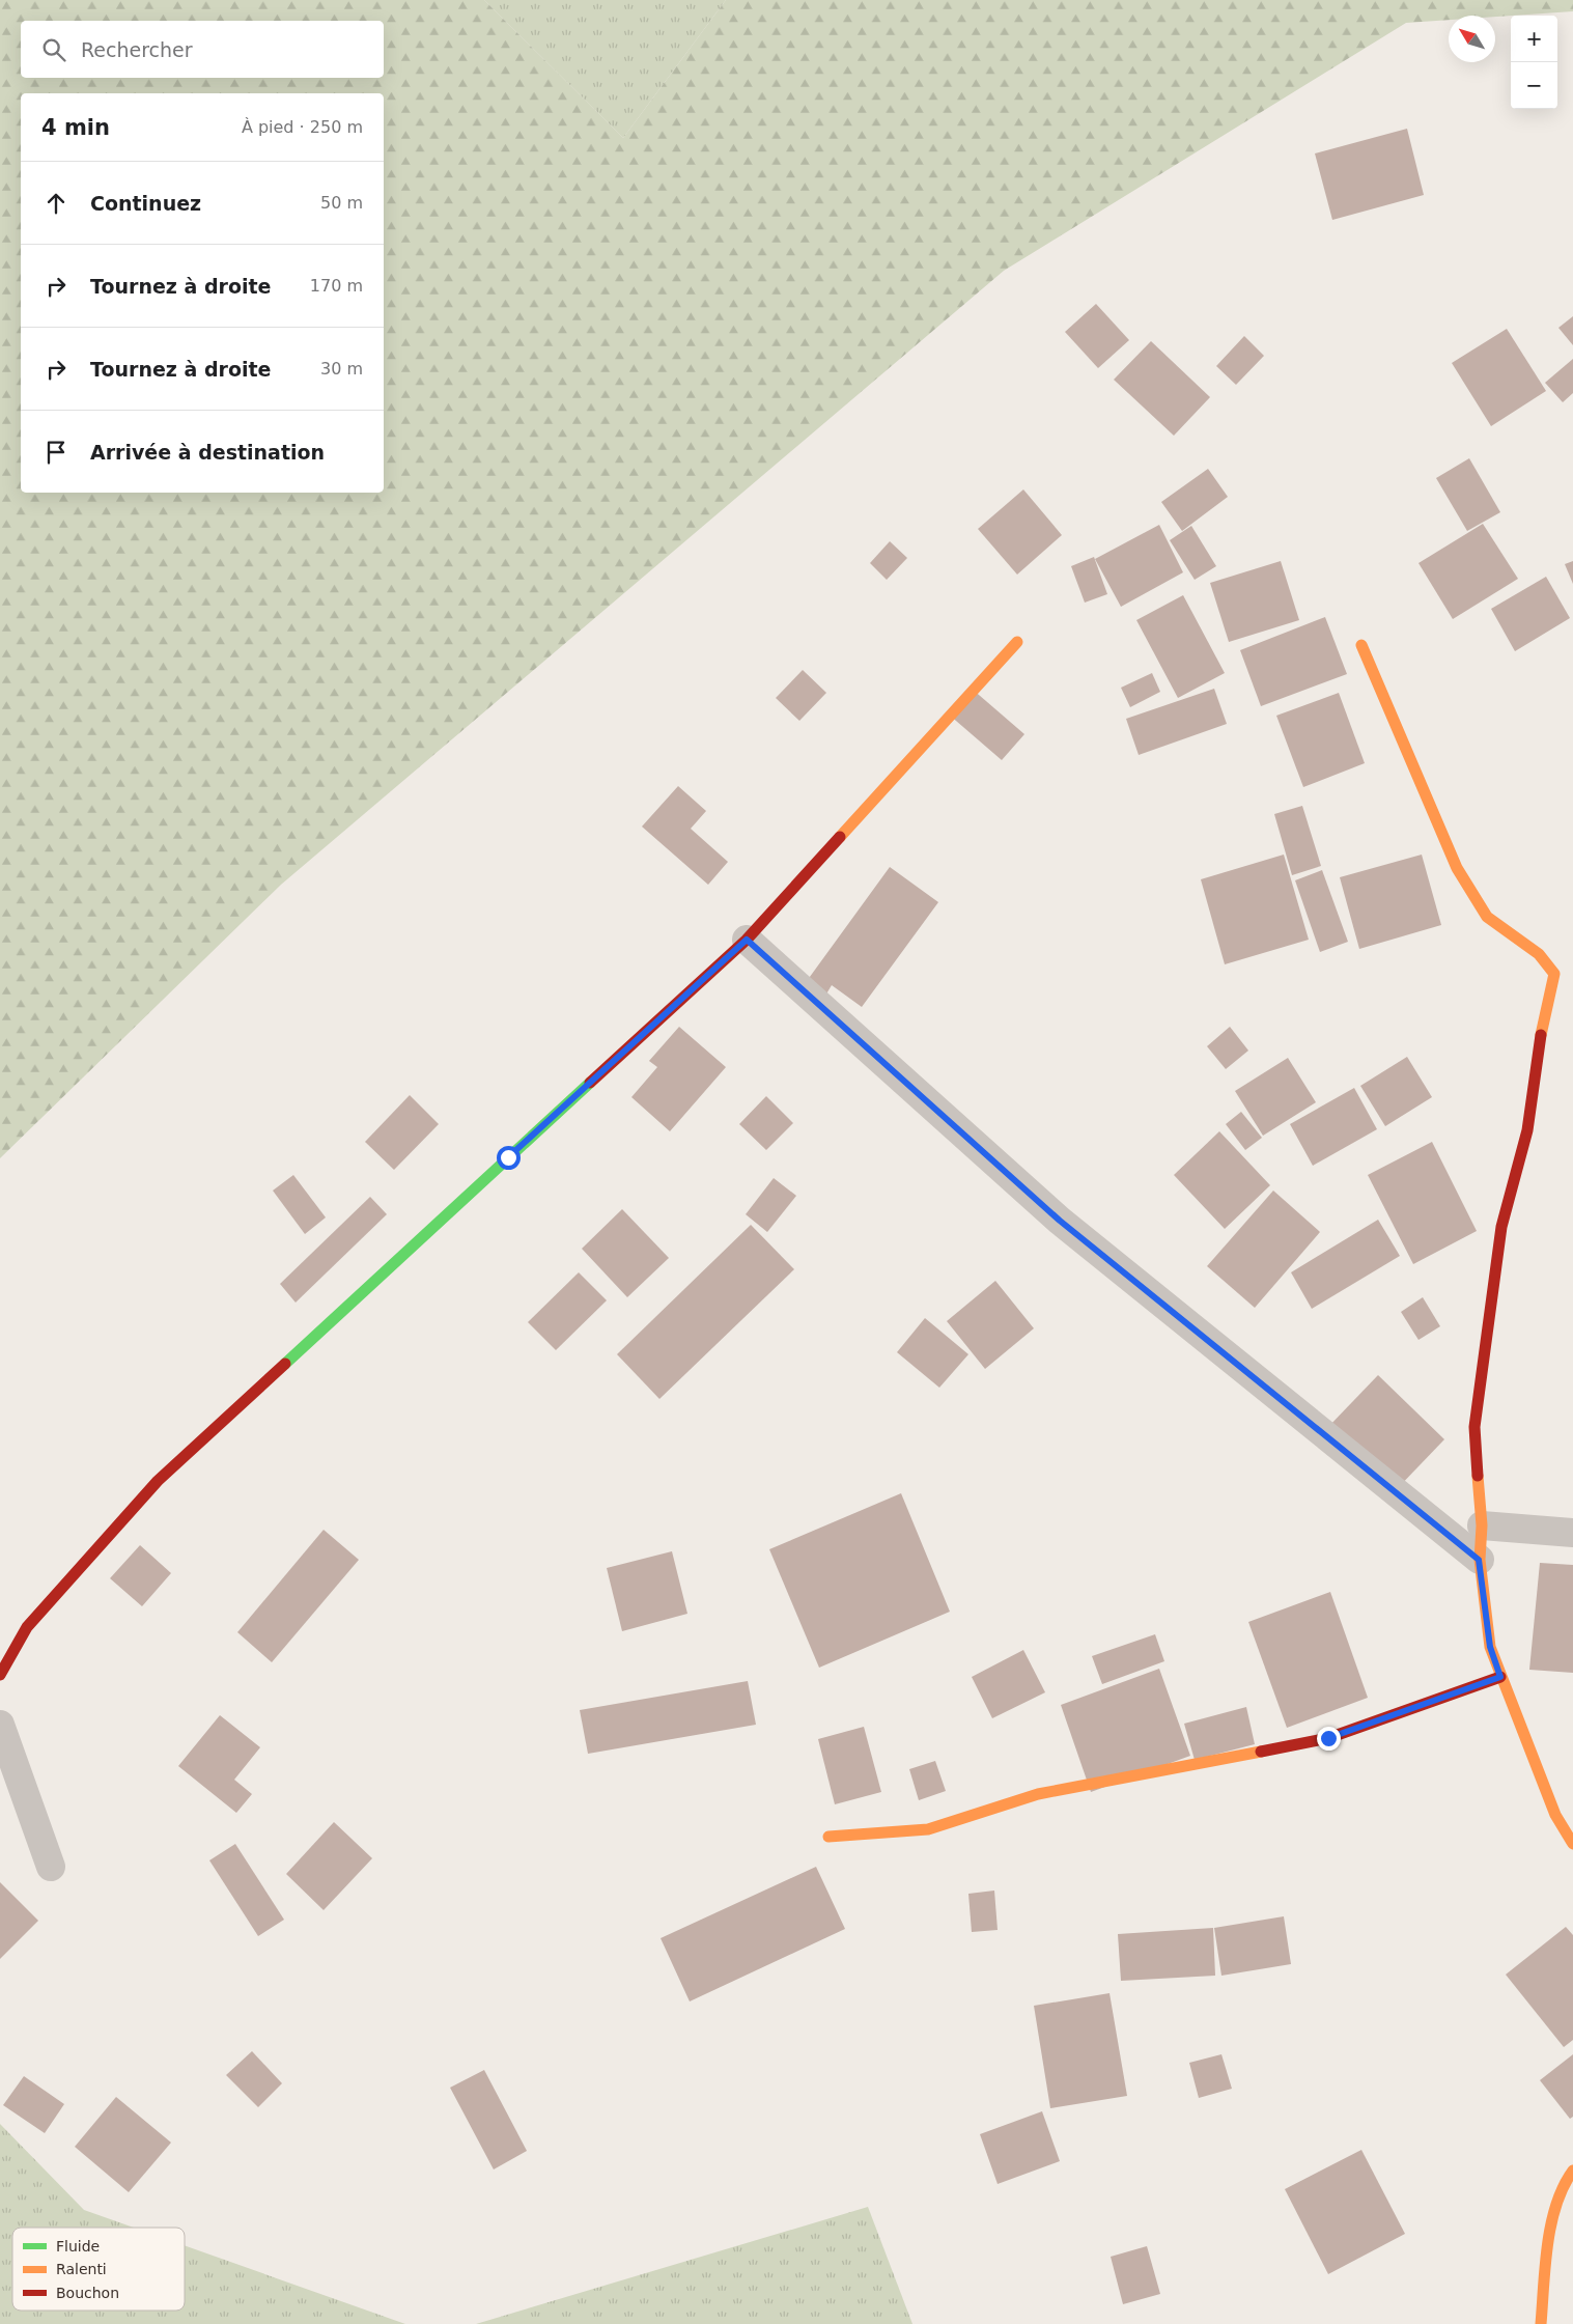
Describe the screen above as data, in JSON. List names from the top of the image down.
{
  "legend": ["Fluide", "Ralenti", "Bouchon"],
  "north": "top left",
  "page": {
    "map_buttons": ["+", "−"],
    "search": "Rechercher",
    "heading": ["4 min", "À pied · 250 m"],
    "list": [
      ["Continuez", "50 m"],
      ["Tournez à droite", "170 m"],
      ["Tournez à droite", "30 m"],
      "Arrivée à destination"
    ]
  }
}
